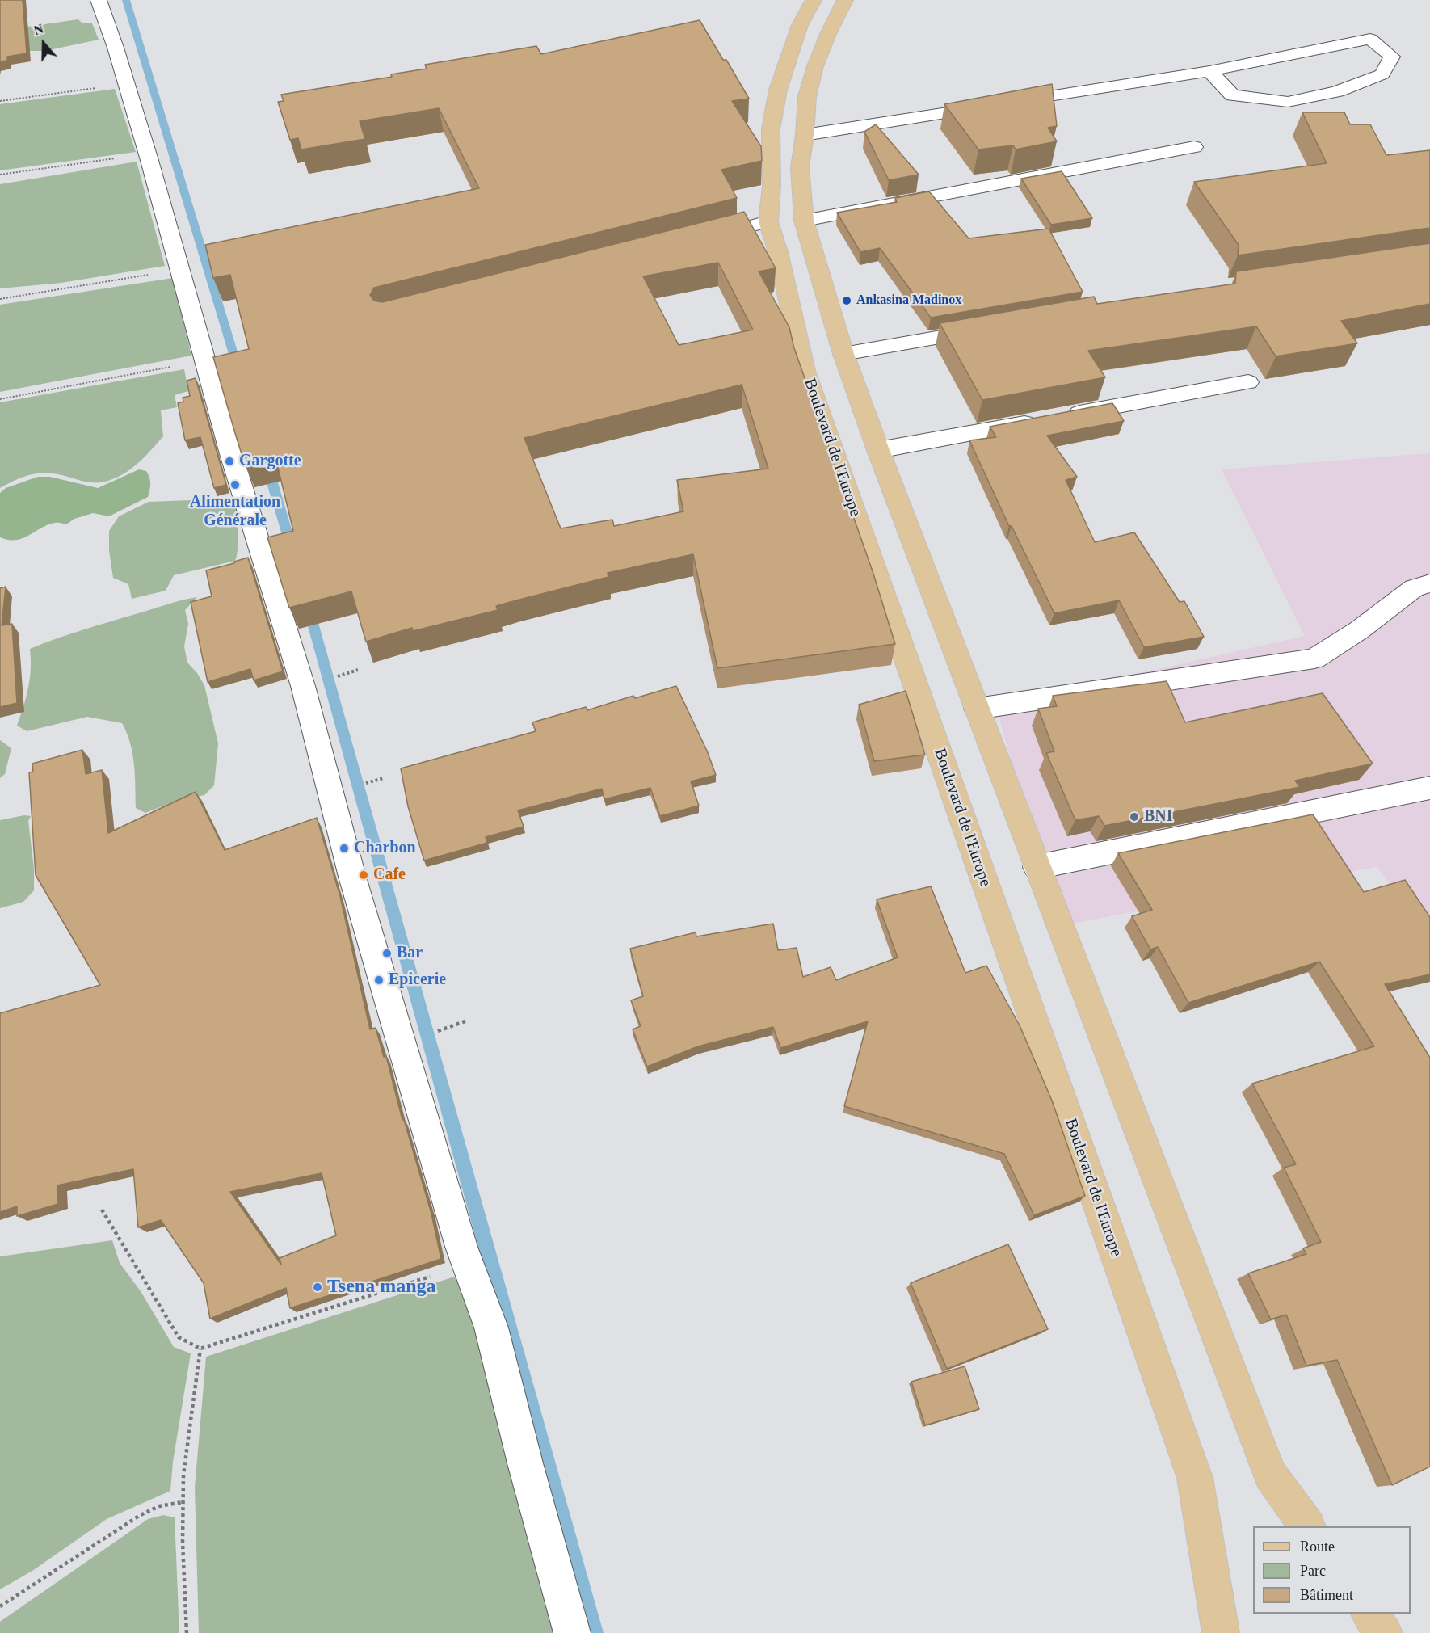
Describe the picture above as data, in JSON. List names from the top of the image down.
{
  "streets": {
    "main road": ["Boulevard de l'Europe"]
  },
  "places": [
    "Ankasina Madinox",
    "Gargotte",
    "Alimentation Générale",
    "BNI",
    "Charbon",
    "Cafe",
    "Bar",
    "Epicerie",
    "Tsena manga"
  ],
  "legend": ["Route", "Parc", "Bâtiment"],
  "north": "top"
}
